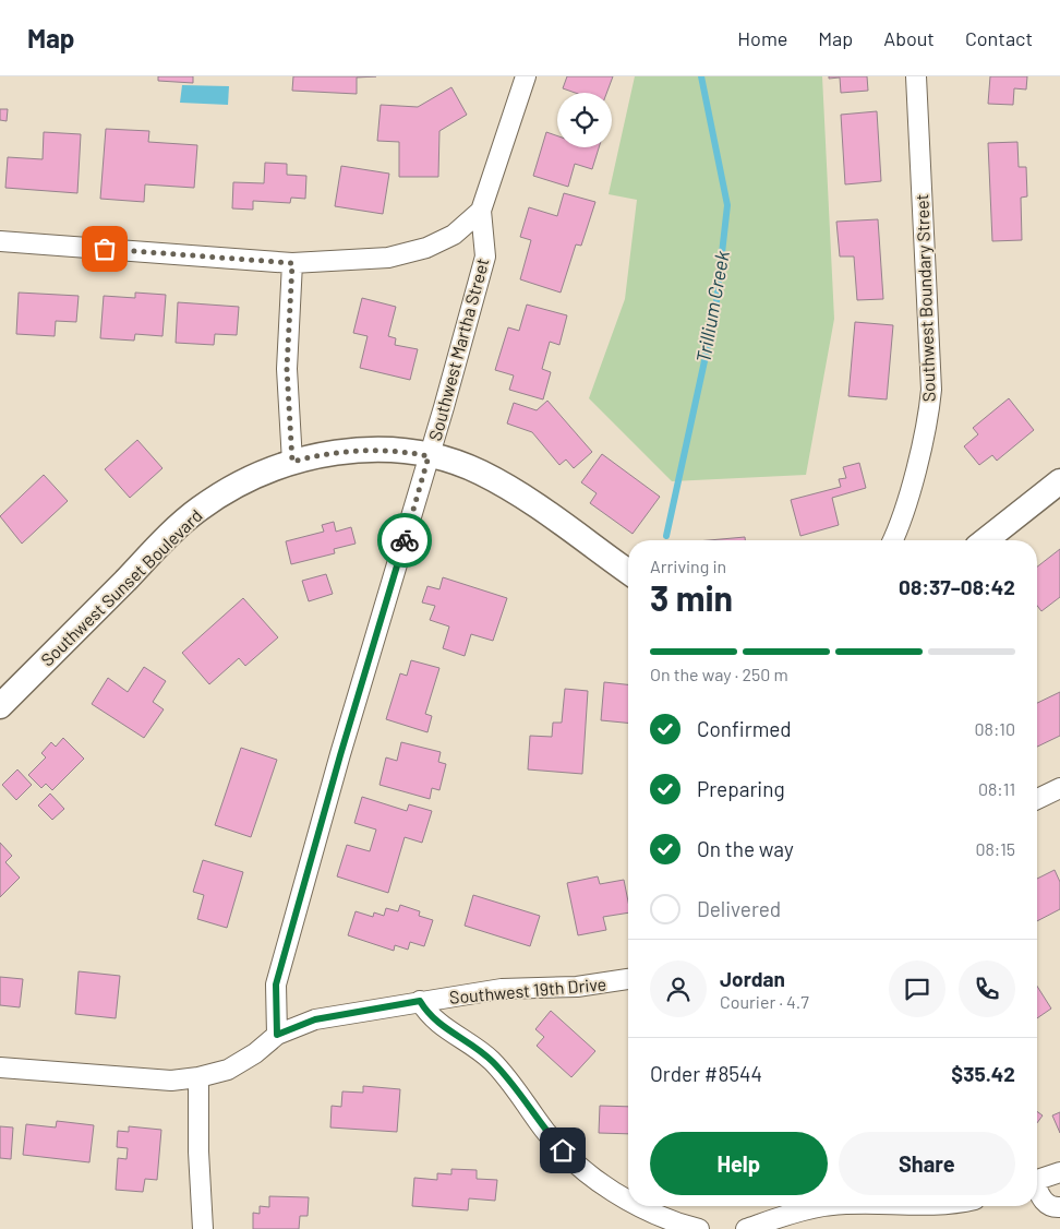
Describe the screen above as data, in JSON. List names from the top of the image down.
{
  "streets": {
    "street": [
      "Southwest Boundary Street",
      "Southwest Martha Street",
      "Southwest Sunset Boulevard",
      "Southwest 19th Drive"
    ]
  },
  "crossings": [
    ["Southwest Martha Street", "Southwest Sunset Boulevard"],
    ["Southwest Martha Street", "Southwest 19th Drive"]
  ],
  "water": ["Trillium Creek"],
  "page": {
    "header": "Map",
    "nav": [
      "Home",
      "Map",
      "About",
      "Contact"
    ],
    "heading": ["3 min", "Arriving in", "08:37–08:42"],
    "panel": [
      "Jordan",
      "Courier · 4.7",
      "Order #8544",
      "$35.42"
    ],
    "bar": "On the way · 250 m",
    "list": [
      ["Confirmed", "08:10"],
      ["Preparing", "08:11"],
      ["On the way", "08:15"],
      "Delivered"
    ],
    "buttons": ["Help", "Share"]
  }
}
